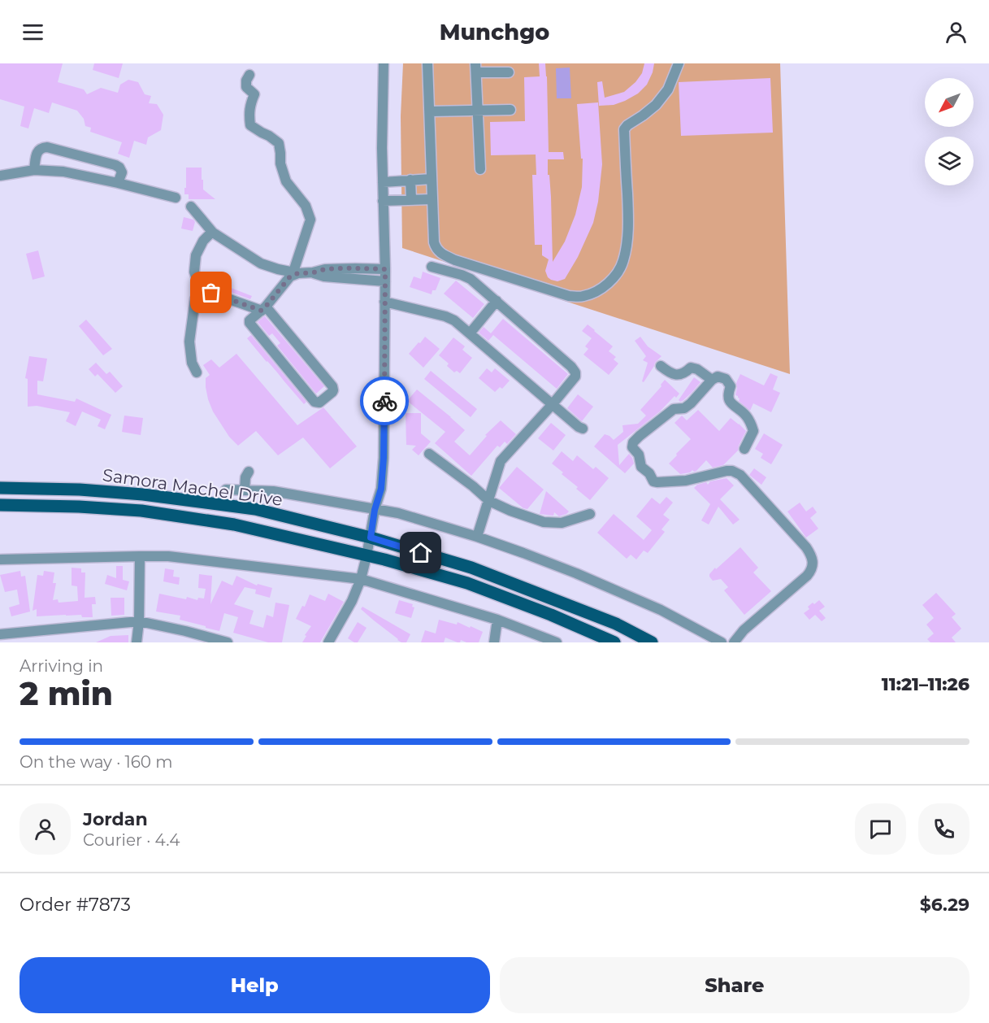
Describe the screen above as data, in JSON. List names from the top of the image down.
{
  "streets": {
    "main road": ["Samora Machel Drive"]
  },
  "north": "bottom left",
  "page": {
    "header": "Munchgo",
    "heading": ["2 min", "Arriving in", "11:21–11:26"],
    "panel": [
      "Jordan",
      "Courier · 4.4",
      "Order #7873",
      "$6.29"
    ],
    "bar": "On the way · 160 m",
    "buttons": ["Help", "Share"]
  }
}
